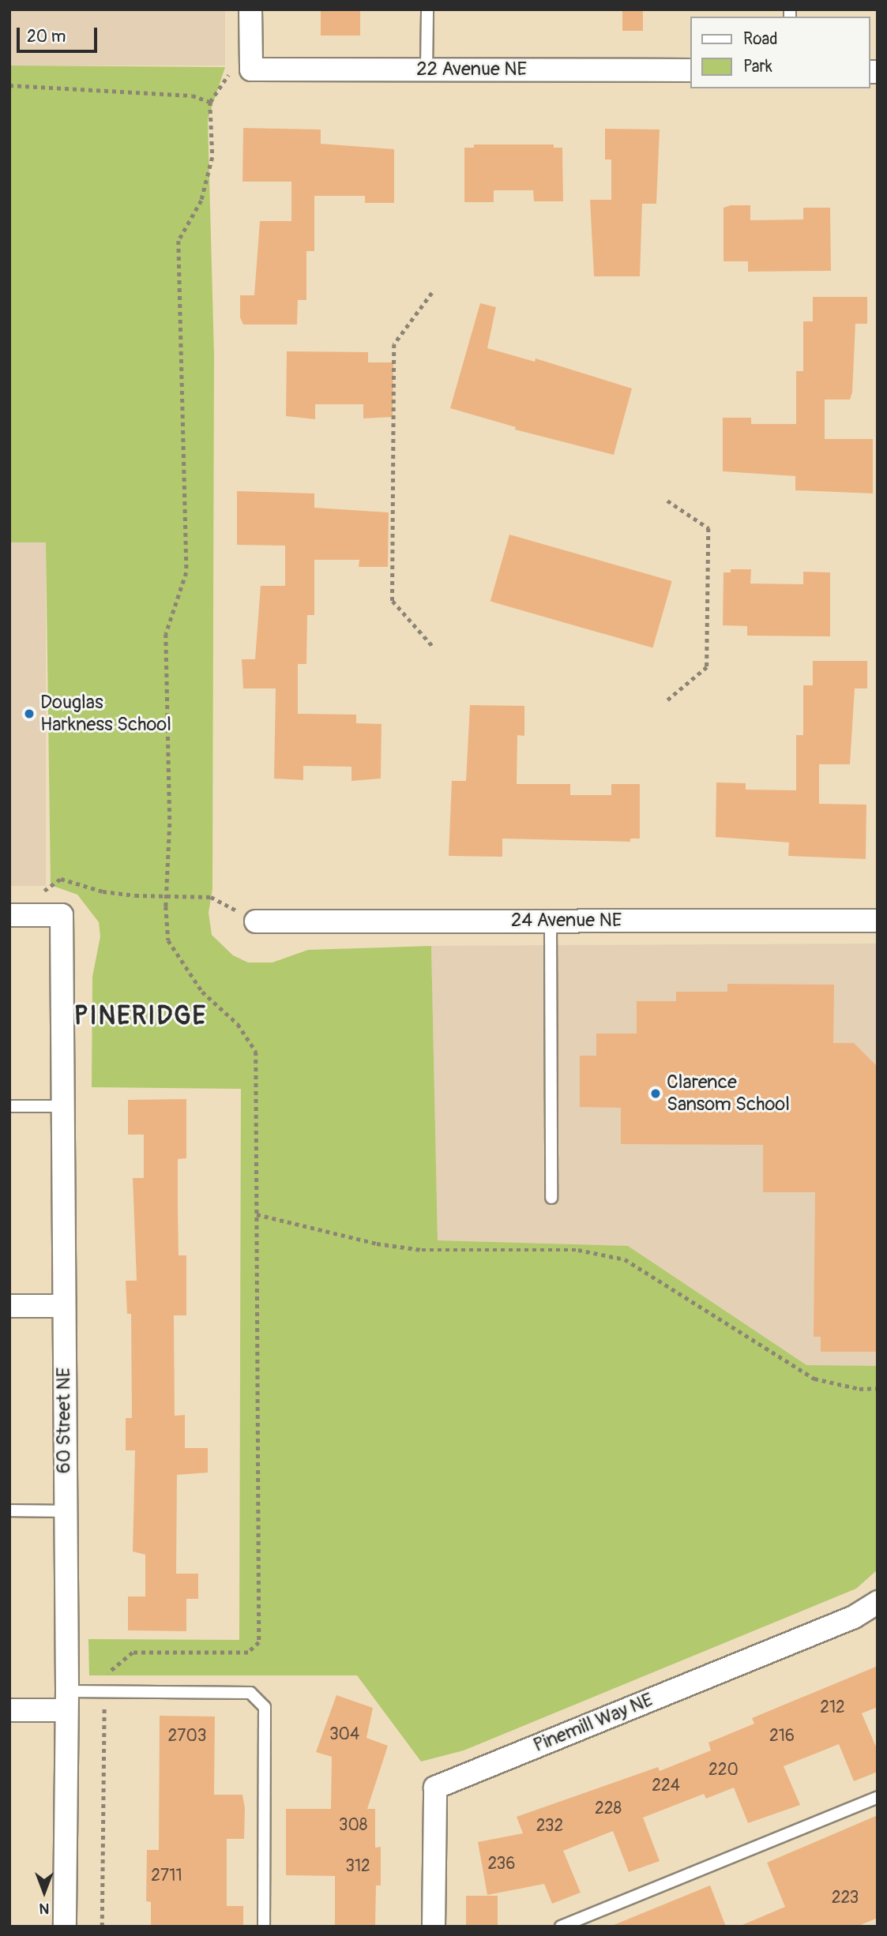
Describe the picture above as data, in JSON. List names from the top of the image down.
{
  "streets": {
    "street": [
      "22 Avenue NE",
      "24 Avenue NE",
      "60 Street NE",
      "Pinemill Way NE"
    ]
  },
  "districts": ["PINERIDGE"],
  "places": ["Douglas Harkness School", "Clarence Sansom School"],
  "house_numbers": [
    "212",
    "304",
    "2703",
    "216",
    "220",
    "224",
    "228",
    "308",
    "232",
    "236",
    "312",
    "2711",
    "223"
  ],
  "legend": ["Road", "Park"],
  "scale_bar": "20 m",
  "north": "bottom"
}
